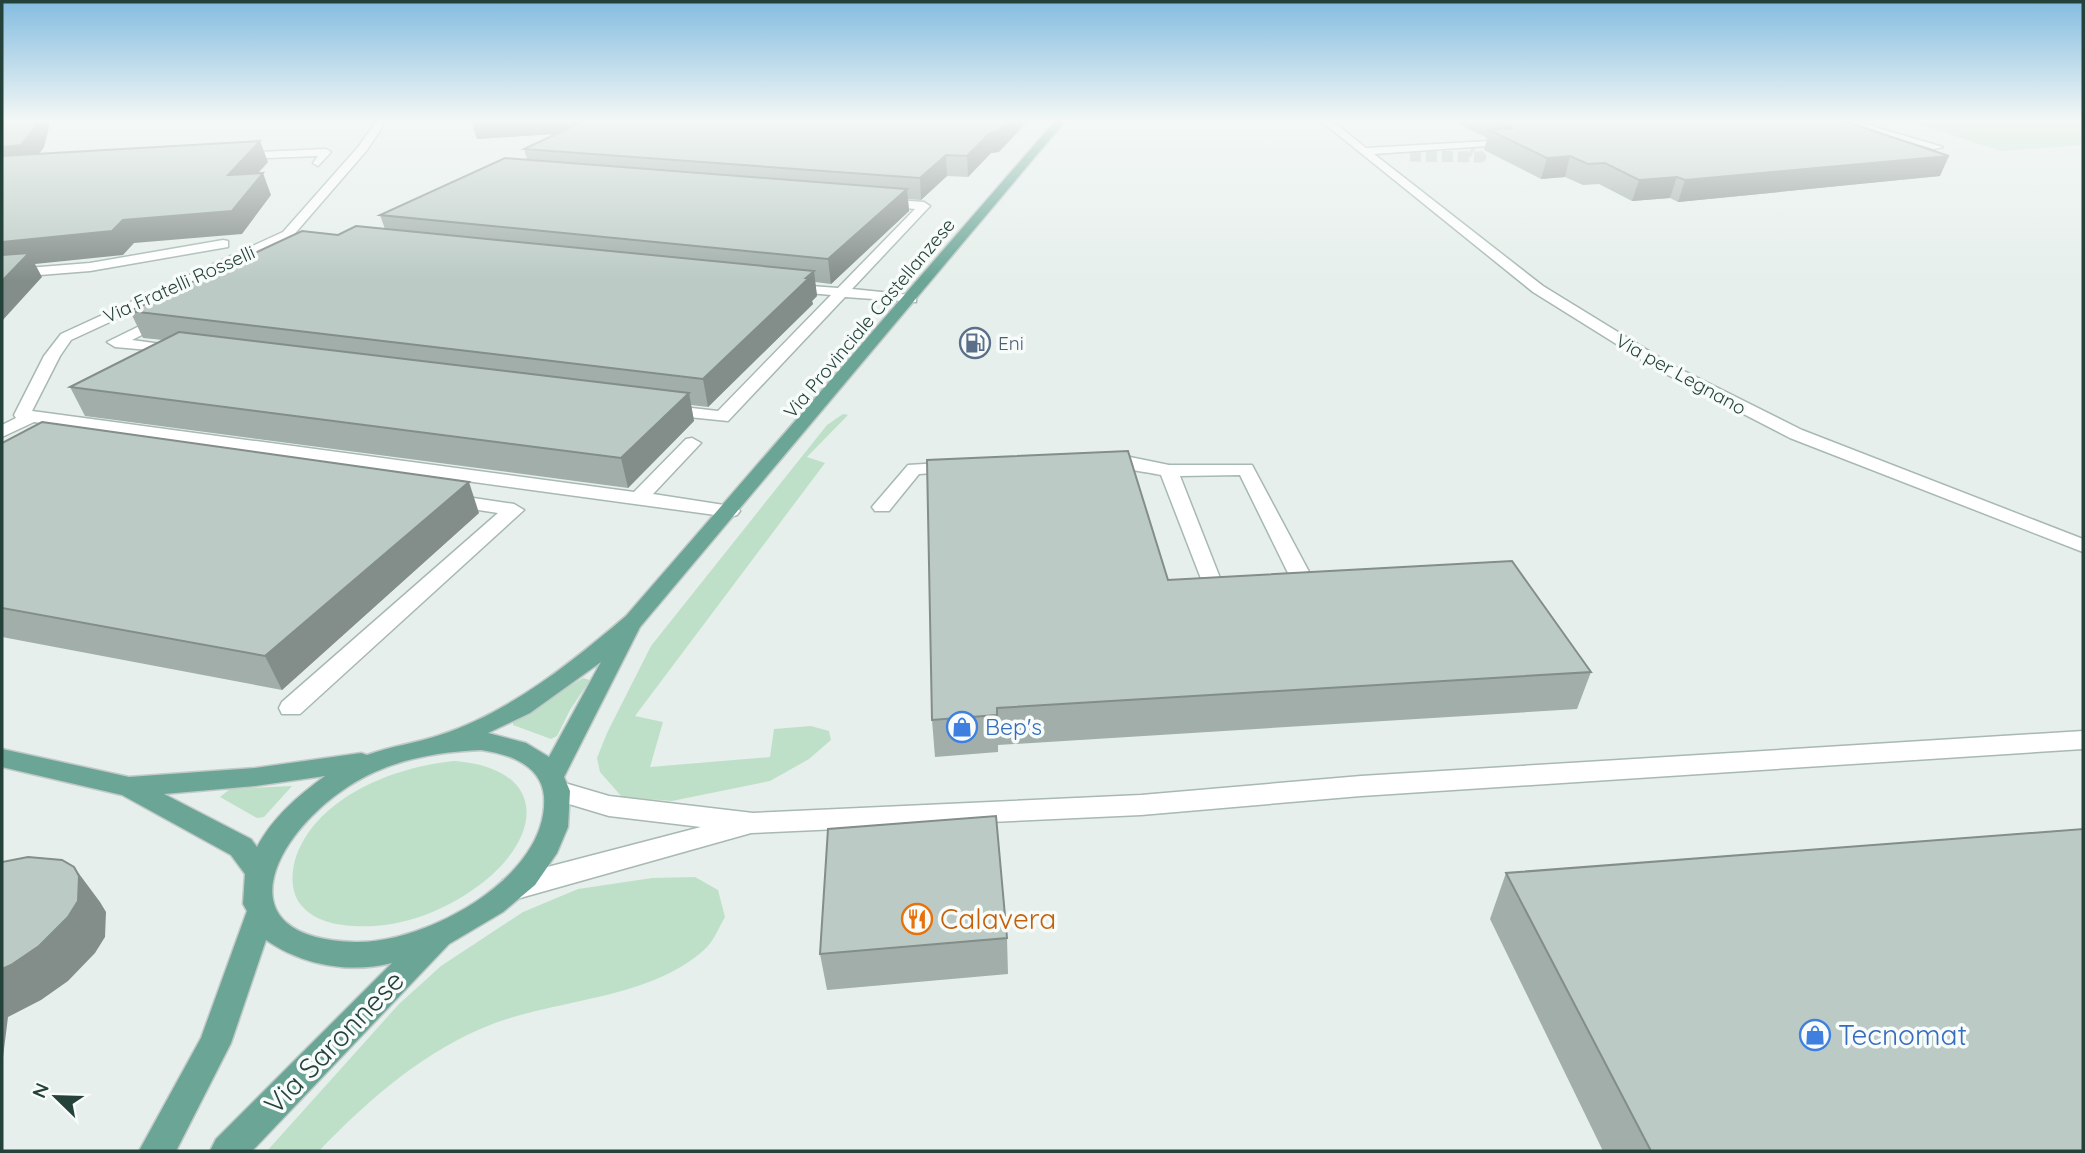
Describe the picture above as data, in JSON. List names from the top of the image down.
{
  "streets": {
    "main road": ["Via Provinciale Castellanzese", "Via Saronnese"],
    "street": ["Via Fratelli Rosselli", "Via per Legnano"]
  },
  "places": {
    "fuel station": ["Eni"],
    "shop": ["Bep's", "Tecnomat"],
    "restaurant": ["Calavera"]
  },
  "north": "top left"
}
